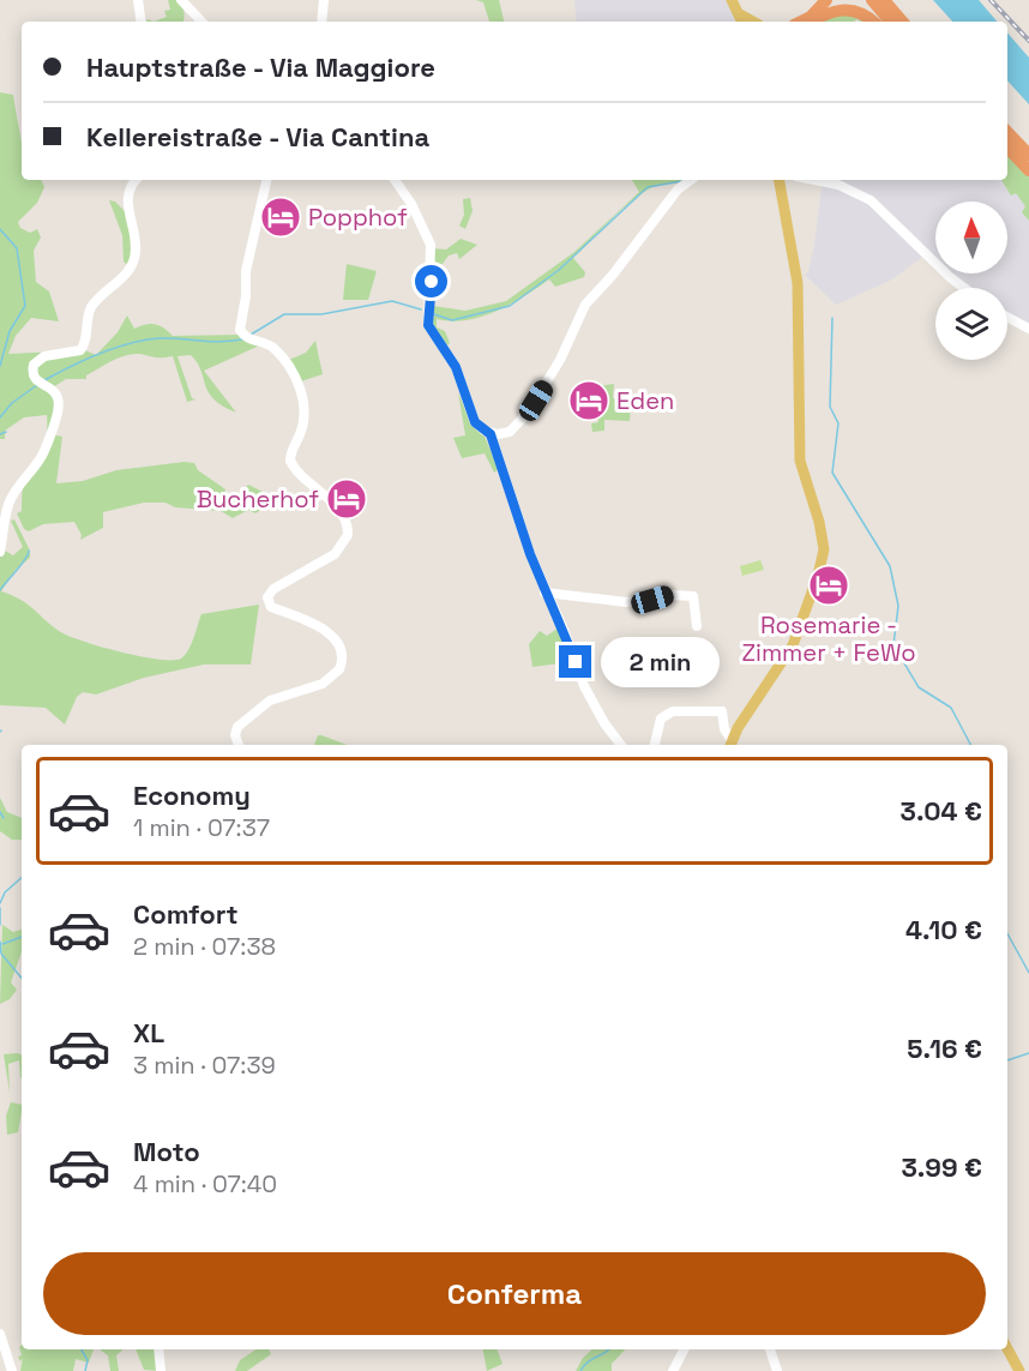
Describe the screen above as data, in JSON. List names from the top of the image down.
{
  "places": {
    "hotel": [
      "Popphof",
      "Eden",
      "Bucherhof",
      "Rosemarie - Zimmer + FeWo"
    ]
  },
  "north": "top",
  "page": {
    "banner": ["Hauptstraße - Via Maggiore", "Kellereistraße - Via Cantina"],
    "bubble": "2 min",
    "list": [
      {
        "name": "Economy",
        "note": "1 min · 07:37",
        "value": "3.04 €"
      },
      {
        "name": "Comfort",
        "note": "2 min · 07:38",
        "value": "4.10 €"
      },
      {
        "name": "XL",
        "note": "3 min · 07:39",
        "value": "5.16 €"
      },
      {
        "name": "Moto",
        "note": "4 min · 07:40",
        "value": "3.99 €"
      }
    ],
    "buttons": "Conferma"
  }
}
